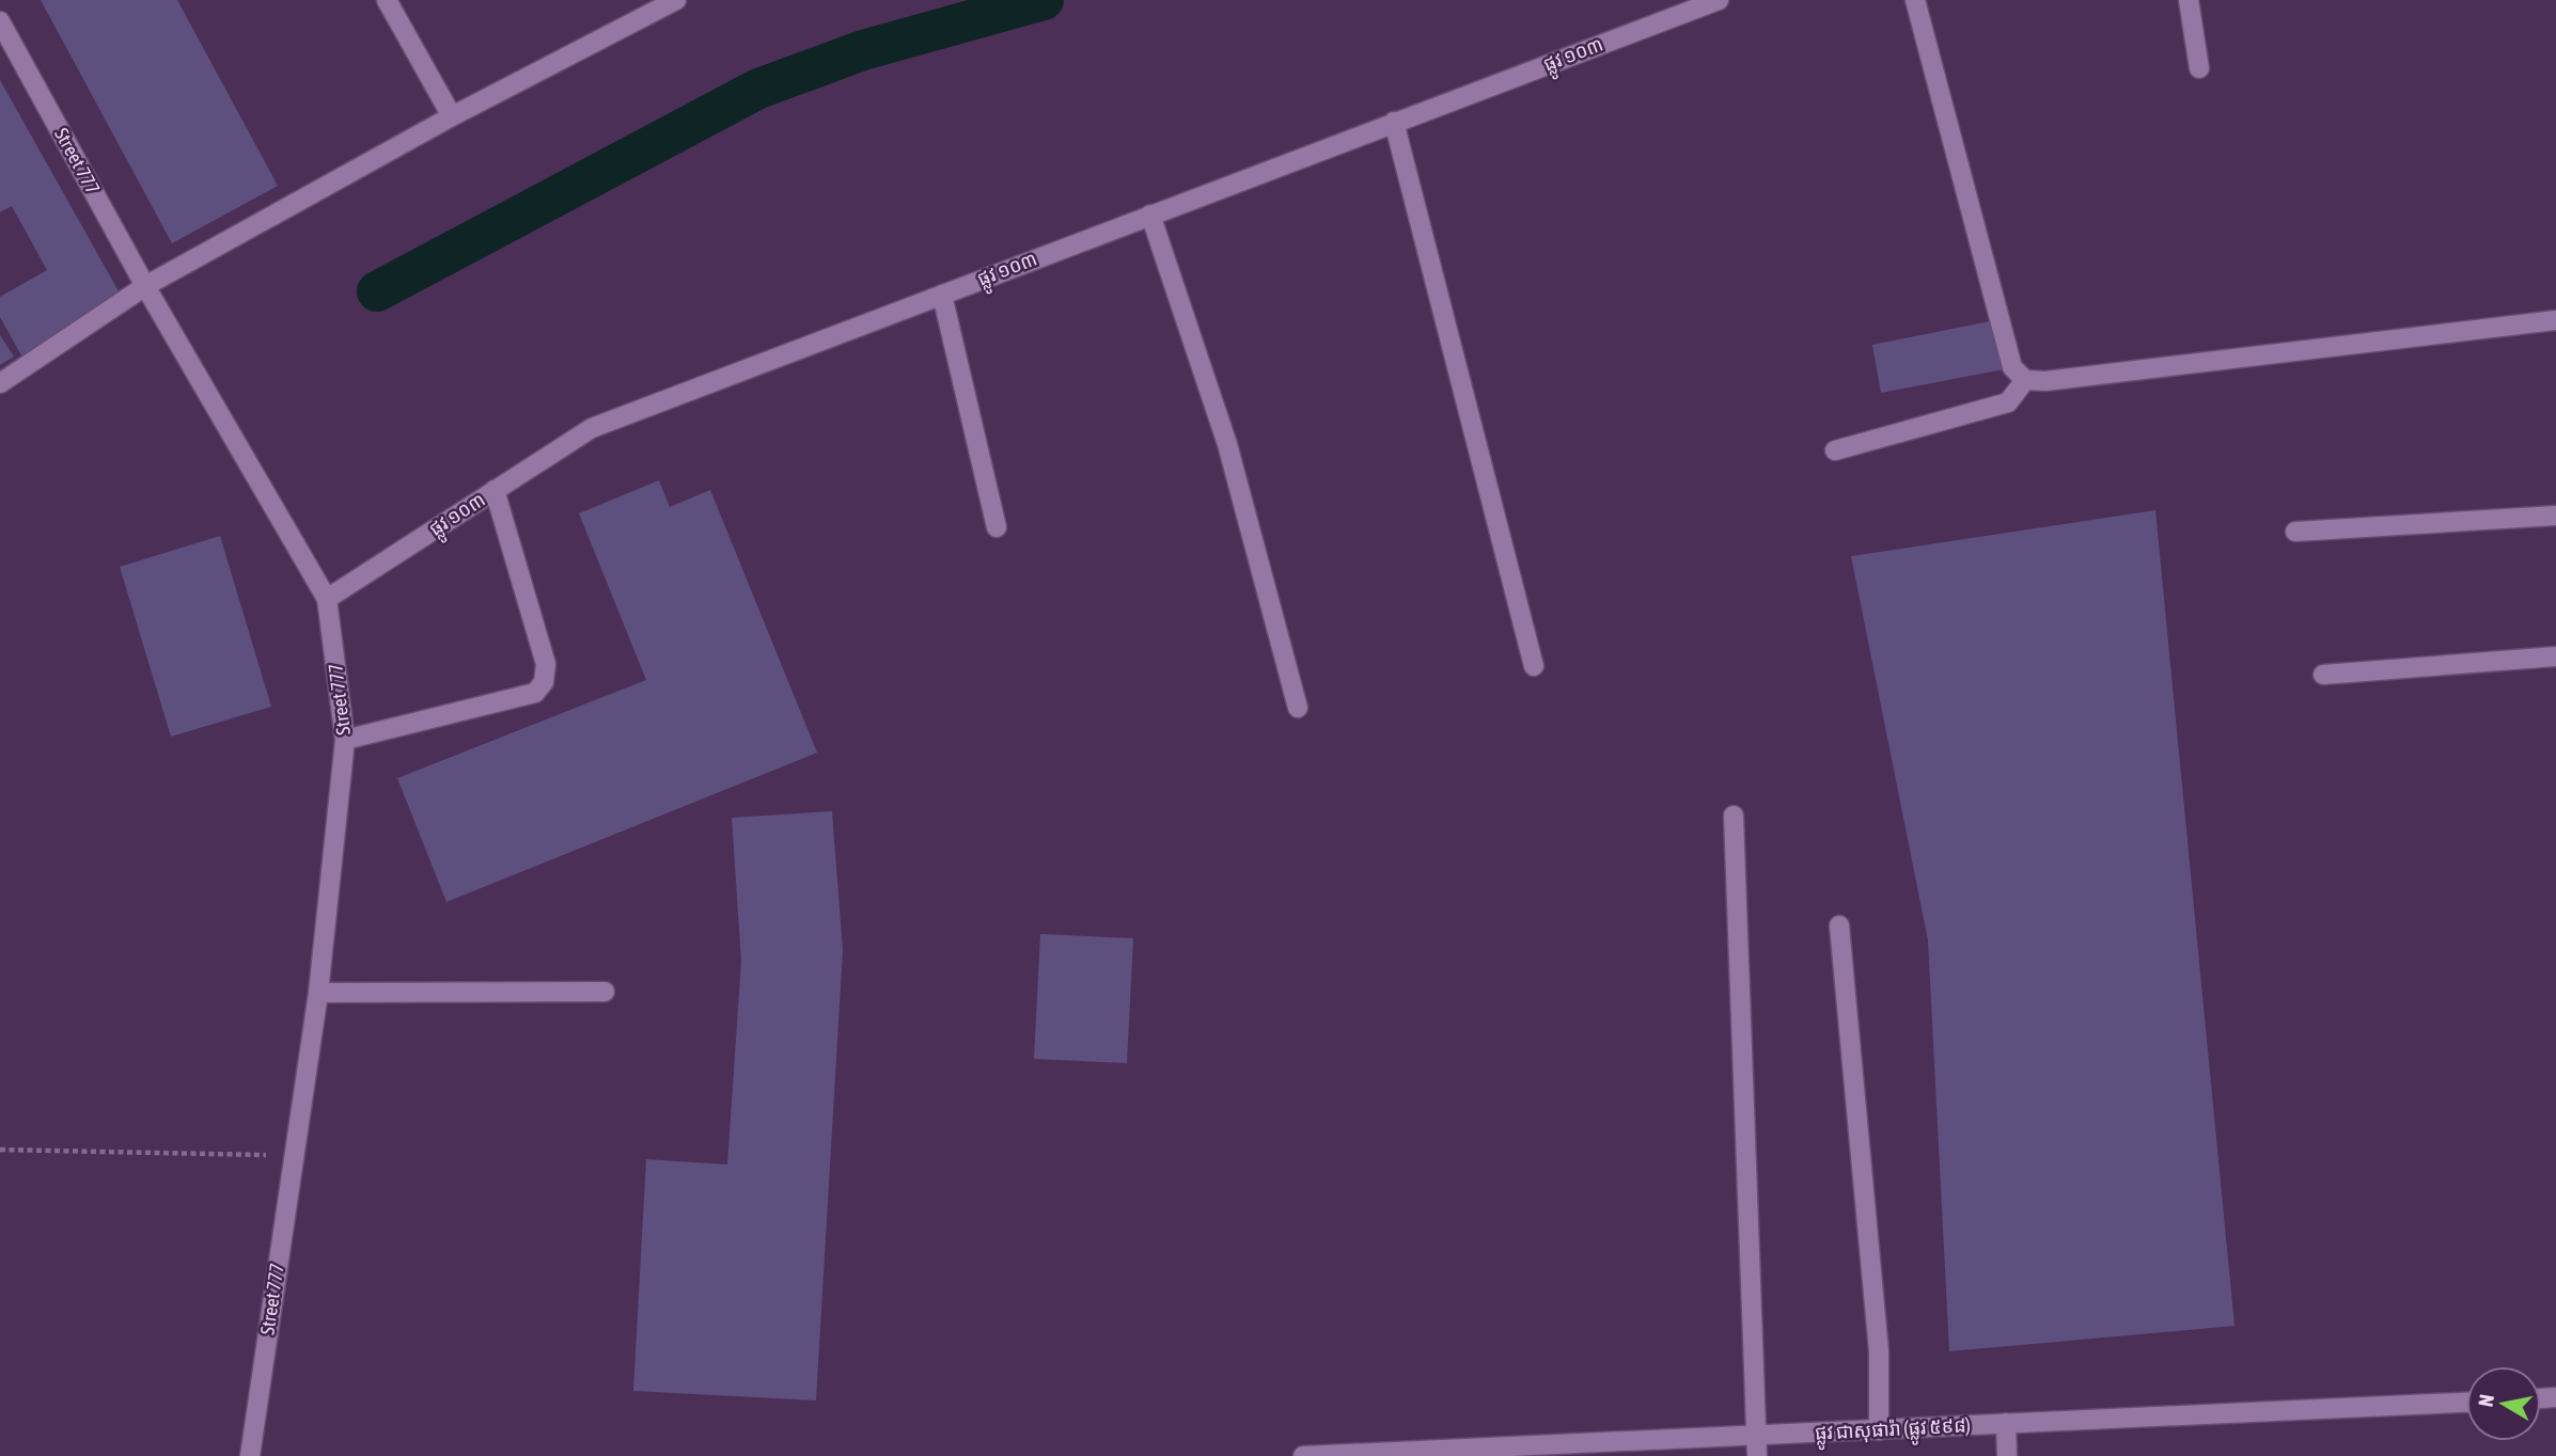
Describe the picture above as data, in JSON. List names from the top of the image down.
{
  "streets": {
    "street": ["ផ្លូវ ១០៣", "Street 777", "ផ្លូវ ជាសុផារ៉ា (ផ្លូវ ៥៩៨)"]
  },
  "crossings": [
    ["ផ្លូវ ១០៣", "Street 777"]
  ],
  "north": "left"
}
